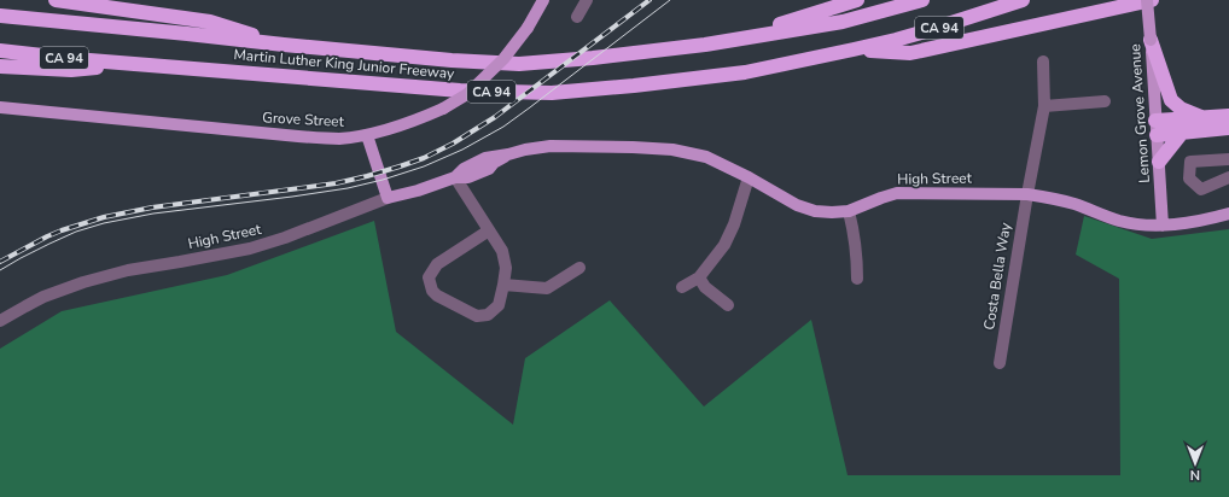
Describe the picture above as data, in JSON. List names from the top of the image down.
{
  "streets": {
    "highway": ["CA 94", "Martin Luther King Junior Freeway"],
    "main road": ["Lemon Grove Avenue", "Grove Street", "High Street"],
    "street": ["Costa Bella Way"]
  },
  "crossings": [
    ["Lemon Grove Avenue", "High Street"],
    ["High Street", "Costa Bella Way"]
  ],
  "north": "bottom"
}
